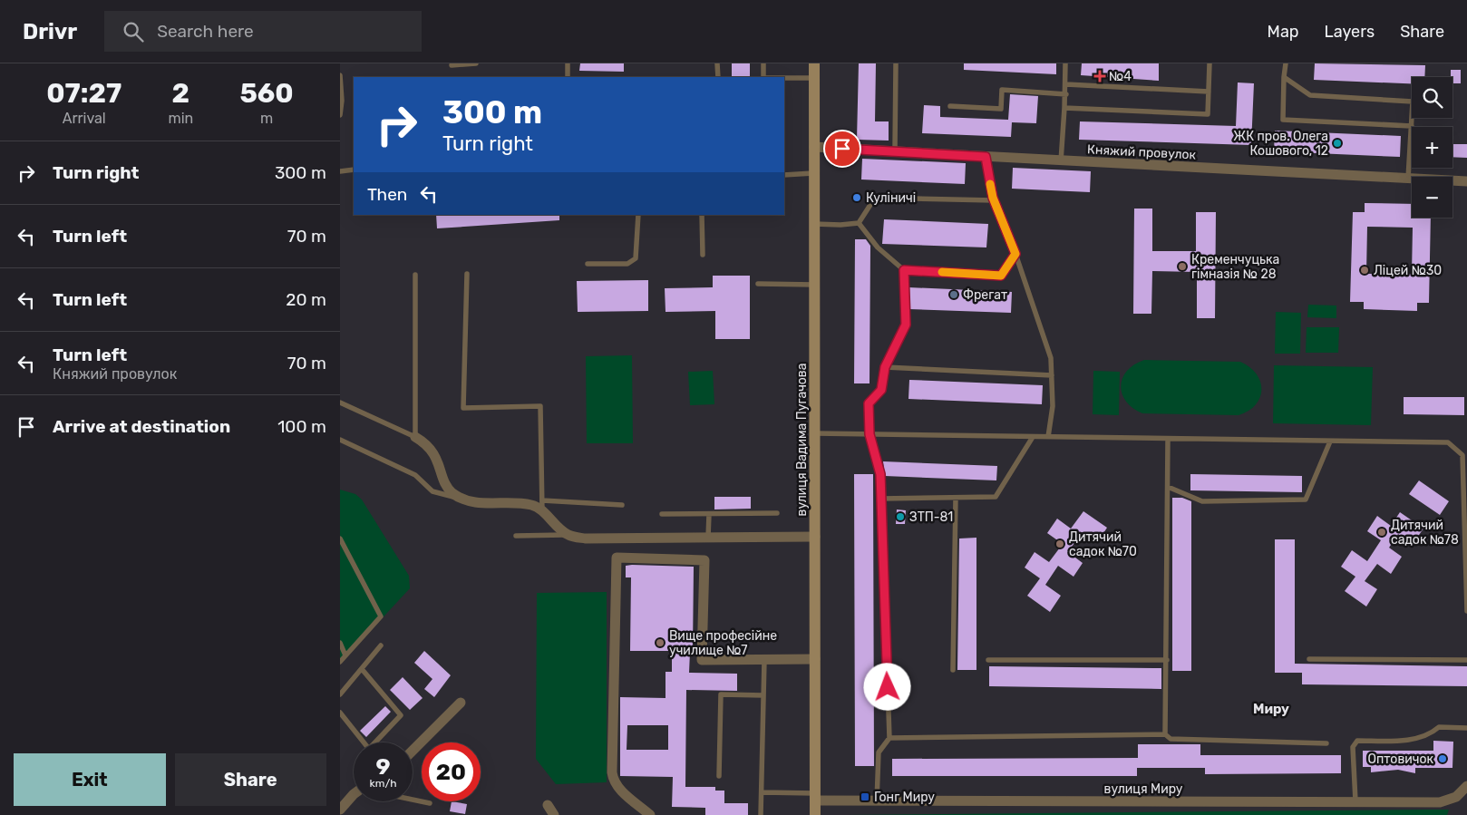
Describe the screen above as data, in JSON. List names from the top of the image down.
{
  "streets": {
    "street": ["Княжий провулок", "вулиця Вадима Пугачова", "вулиця Миру"]
  },
  "crossings": [
    ["Княжий провулок", "вулиця Вадима Пугачова"],
    ["вулиця Вадима Пугачова", "вулиця Миру"]
  ],
  "districts": ["Миру"],
  "places": {
    "health": ["№4"],
    "other": [
      "ЖК пров. Олега Кошового, 12",
      "Куліничі",
      "Кременчуцька гімназія № 28",
      "Ліцей №30",
      "Фрегат",
      "ЗТП-81",
      "Дитячий садок №78",
      "Дитячий садок №70",
      "Вище професійне училище №7",
      "Оптовичок"
    ],
    "transit": ["Гонг Миру"]
  },
  "page": {
    "header": "Drivr",
    "search": "Search here",
    "nav": ["Map", "Layers", "Share"],
    "eta": [
      "07:27",
      "Arrival",
      "2",
      "min",
      "560",
      "m"
    ],
    "map_buttons": ["+", "−"],
    "turn": ["300 m", "Turn right"],
    "list": [
      {
        "name": "Turn right",
        "value": "300 m"
      },
      {
        "name": "Turn left",
        "value": "70 m"
      },
      {
        "name": "Turn left",
        "value": "20 m"
      },
      {
        "name": "Turn left",
        "note": "Княжий провулок",
        "value": "70 m"
      },
      {
        "name": "Arrive at destination",
        "value": "100 m"
      }
    ],
    "then": "Then",
    "speed": "9 km/h",
    "limit": "20",
    "buttons": ["Exit", "Share"]
  }
}
